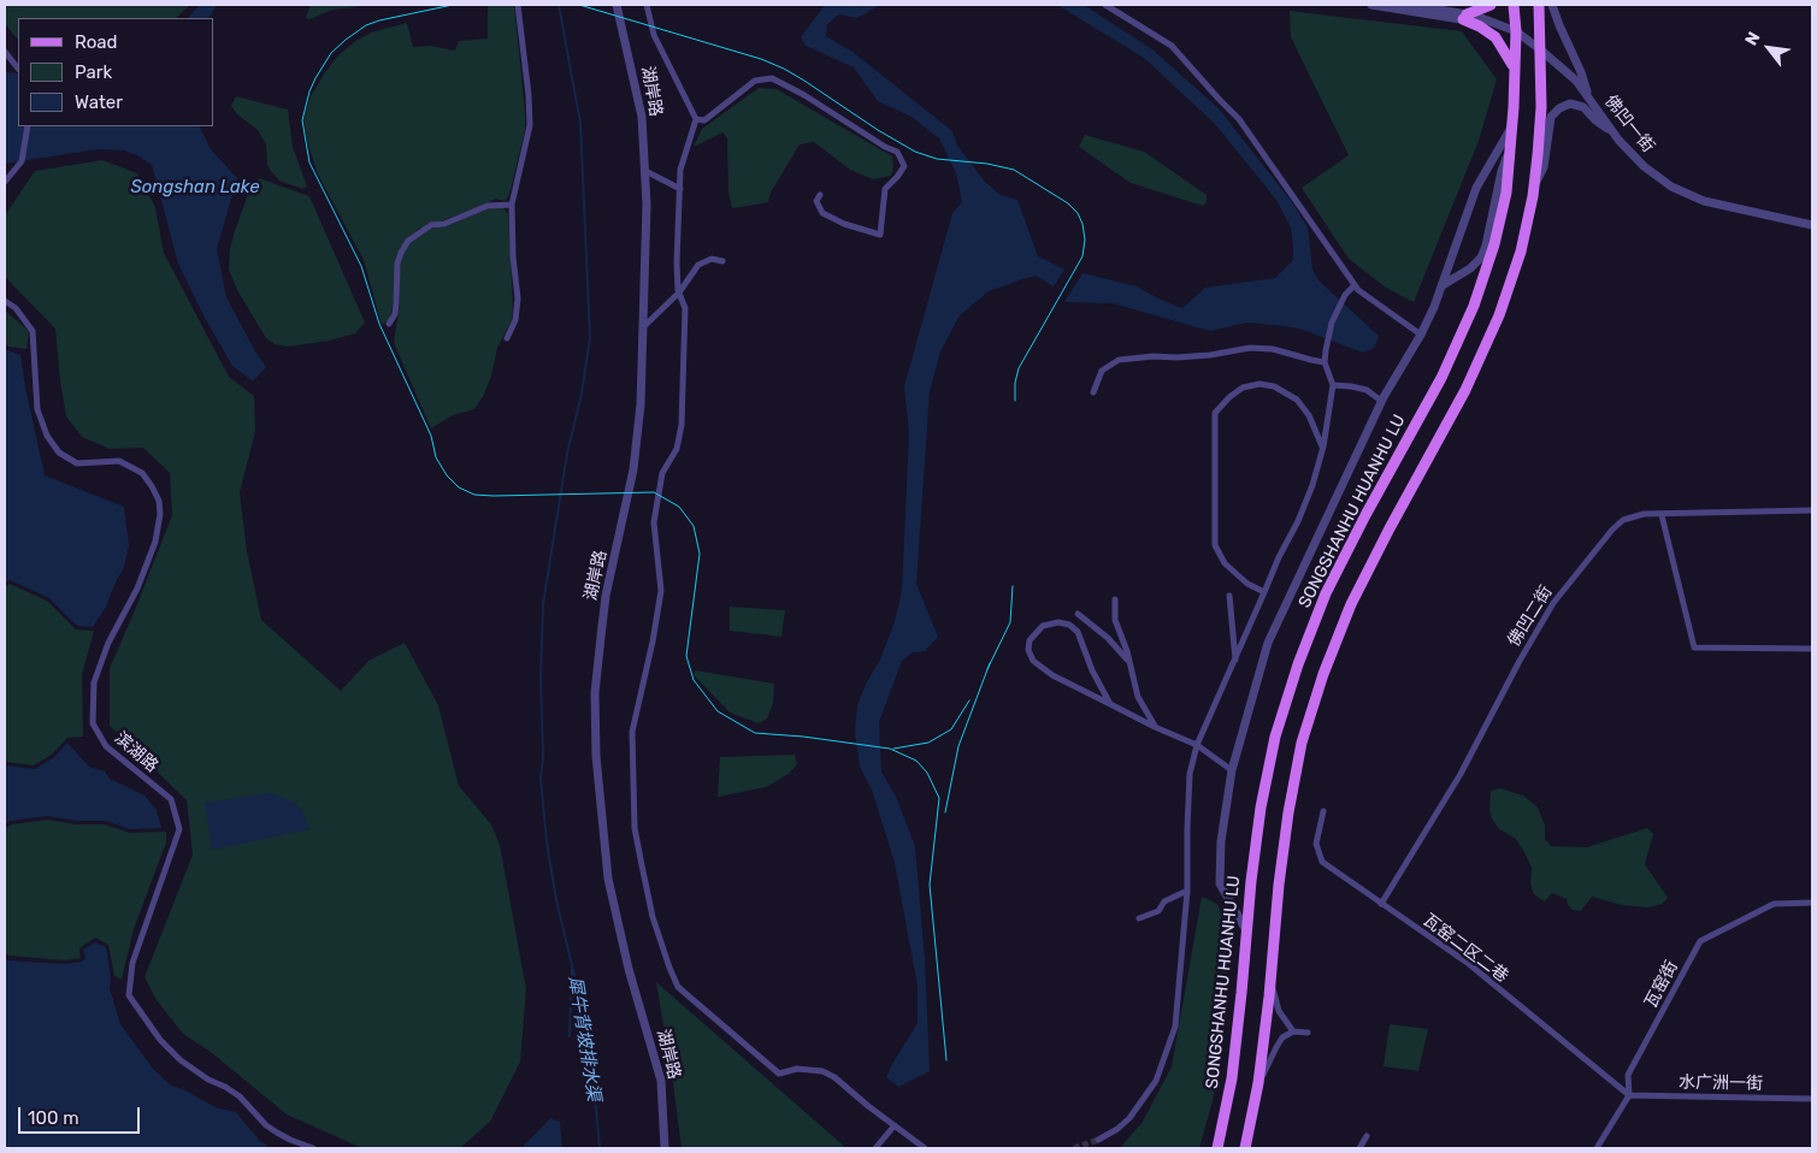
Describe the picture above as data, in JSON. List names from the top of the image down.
{
  "streets": {
    "main road": ["SONGSHANHU HUANHU LU"],
    "street": [
      "湖岸路",
      "佛凹一街",
      "佛凹二街",
      "滨湖路",
      "瓦窑二区二巷",
      "瓦窑街",
      "水广洲一街"
    ]
  },
  "crossings": [
    ["佛凹一街", "SONGSHANHU HUANHU LU"],
    ["佛凹二街", "瓦窑二区二巷"],
    ["瓦窑二区二巷", "瓦窑街"],
    ["瓦窑二区二巷", "水广洲一街"],
    ["瓦窑街", "水广洲一街"]
  ],
  "water": ["Songshan Lake", "犀牛背坡排水渠"],
  "legend": ["Road", "Park", "Water"],
  "scale_bar": "100 m",
  "north": "top left"
}
